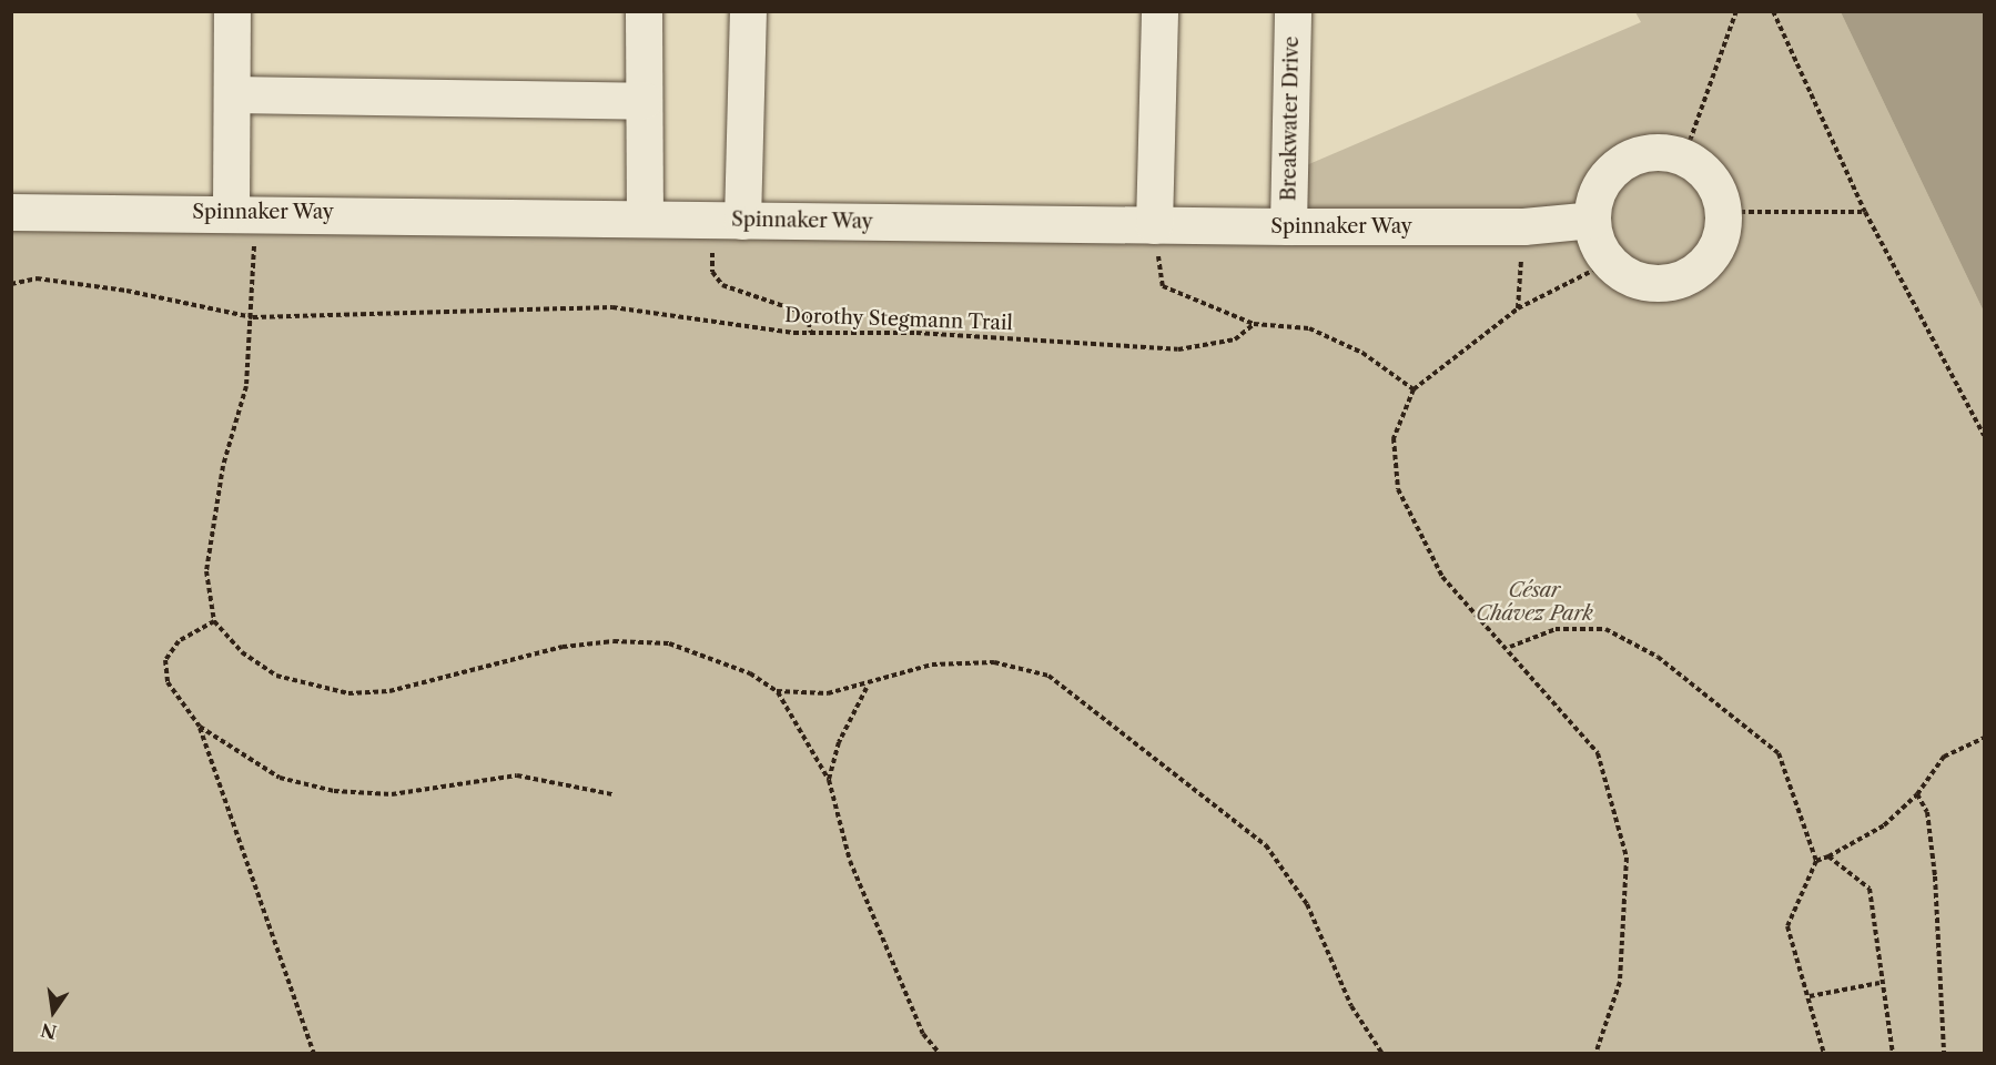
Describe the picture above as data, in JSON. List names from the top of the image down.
{
  "streets": {
    "street": ["Breakwater Drive", "Spinnaker Way"],
    "path": ["Dorothy Stegmann Trail"]
  },
  "crossings": [
    ["Breakwater Drive", "Spinnaker Way"]
  ],
  "parks": ["César Chávez Park"],
  "north": "bottom"
}
